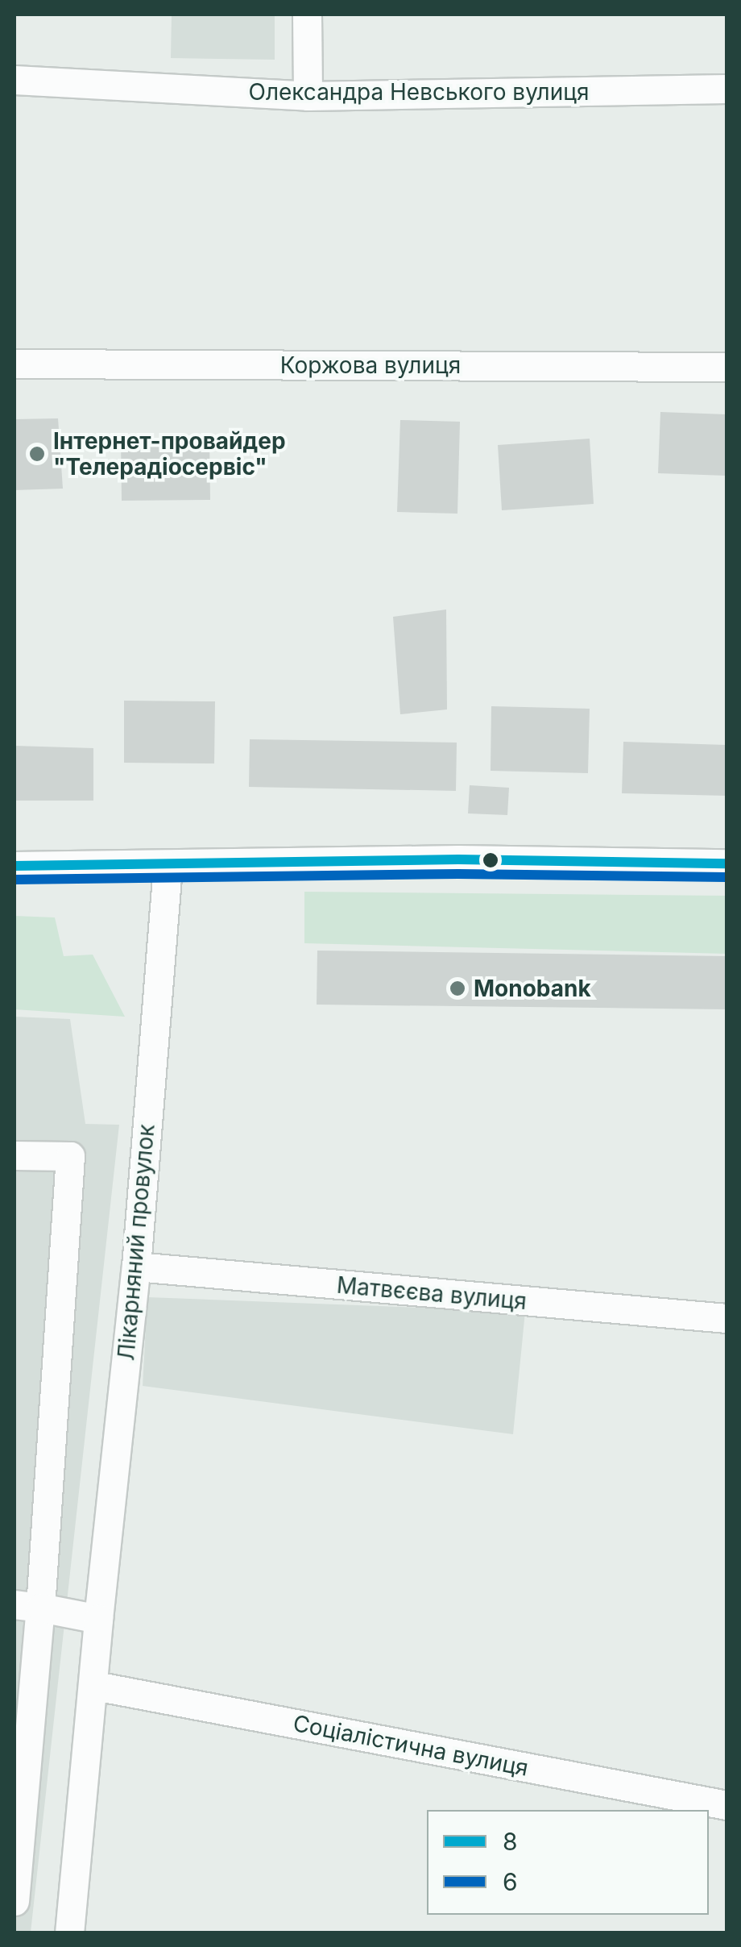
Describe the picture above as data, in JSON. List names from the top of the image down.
{
  "streets": {
    "street": [
      "Олександра Невського вулиця",
      "Коржова вулиця",
      "Лікарняний провулок",
      "Матвєєва вулиця",
      "Соціалістична вулиця"
    ]
  },
  "crossings": [
    ["Лікарняний провулок", "Матвєєва вулиця"],
    ["Лікарняний провулок", "Соціалістична вулиця"]
  ],
  "places": ["Інтернет-провайдер \"Телерадіосервіс\"", "Monobank"],
  "lines": ["transit line 8", "transit line 6"],
  "legend": ["8", "6"]
}
